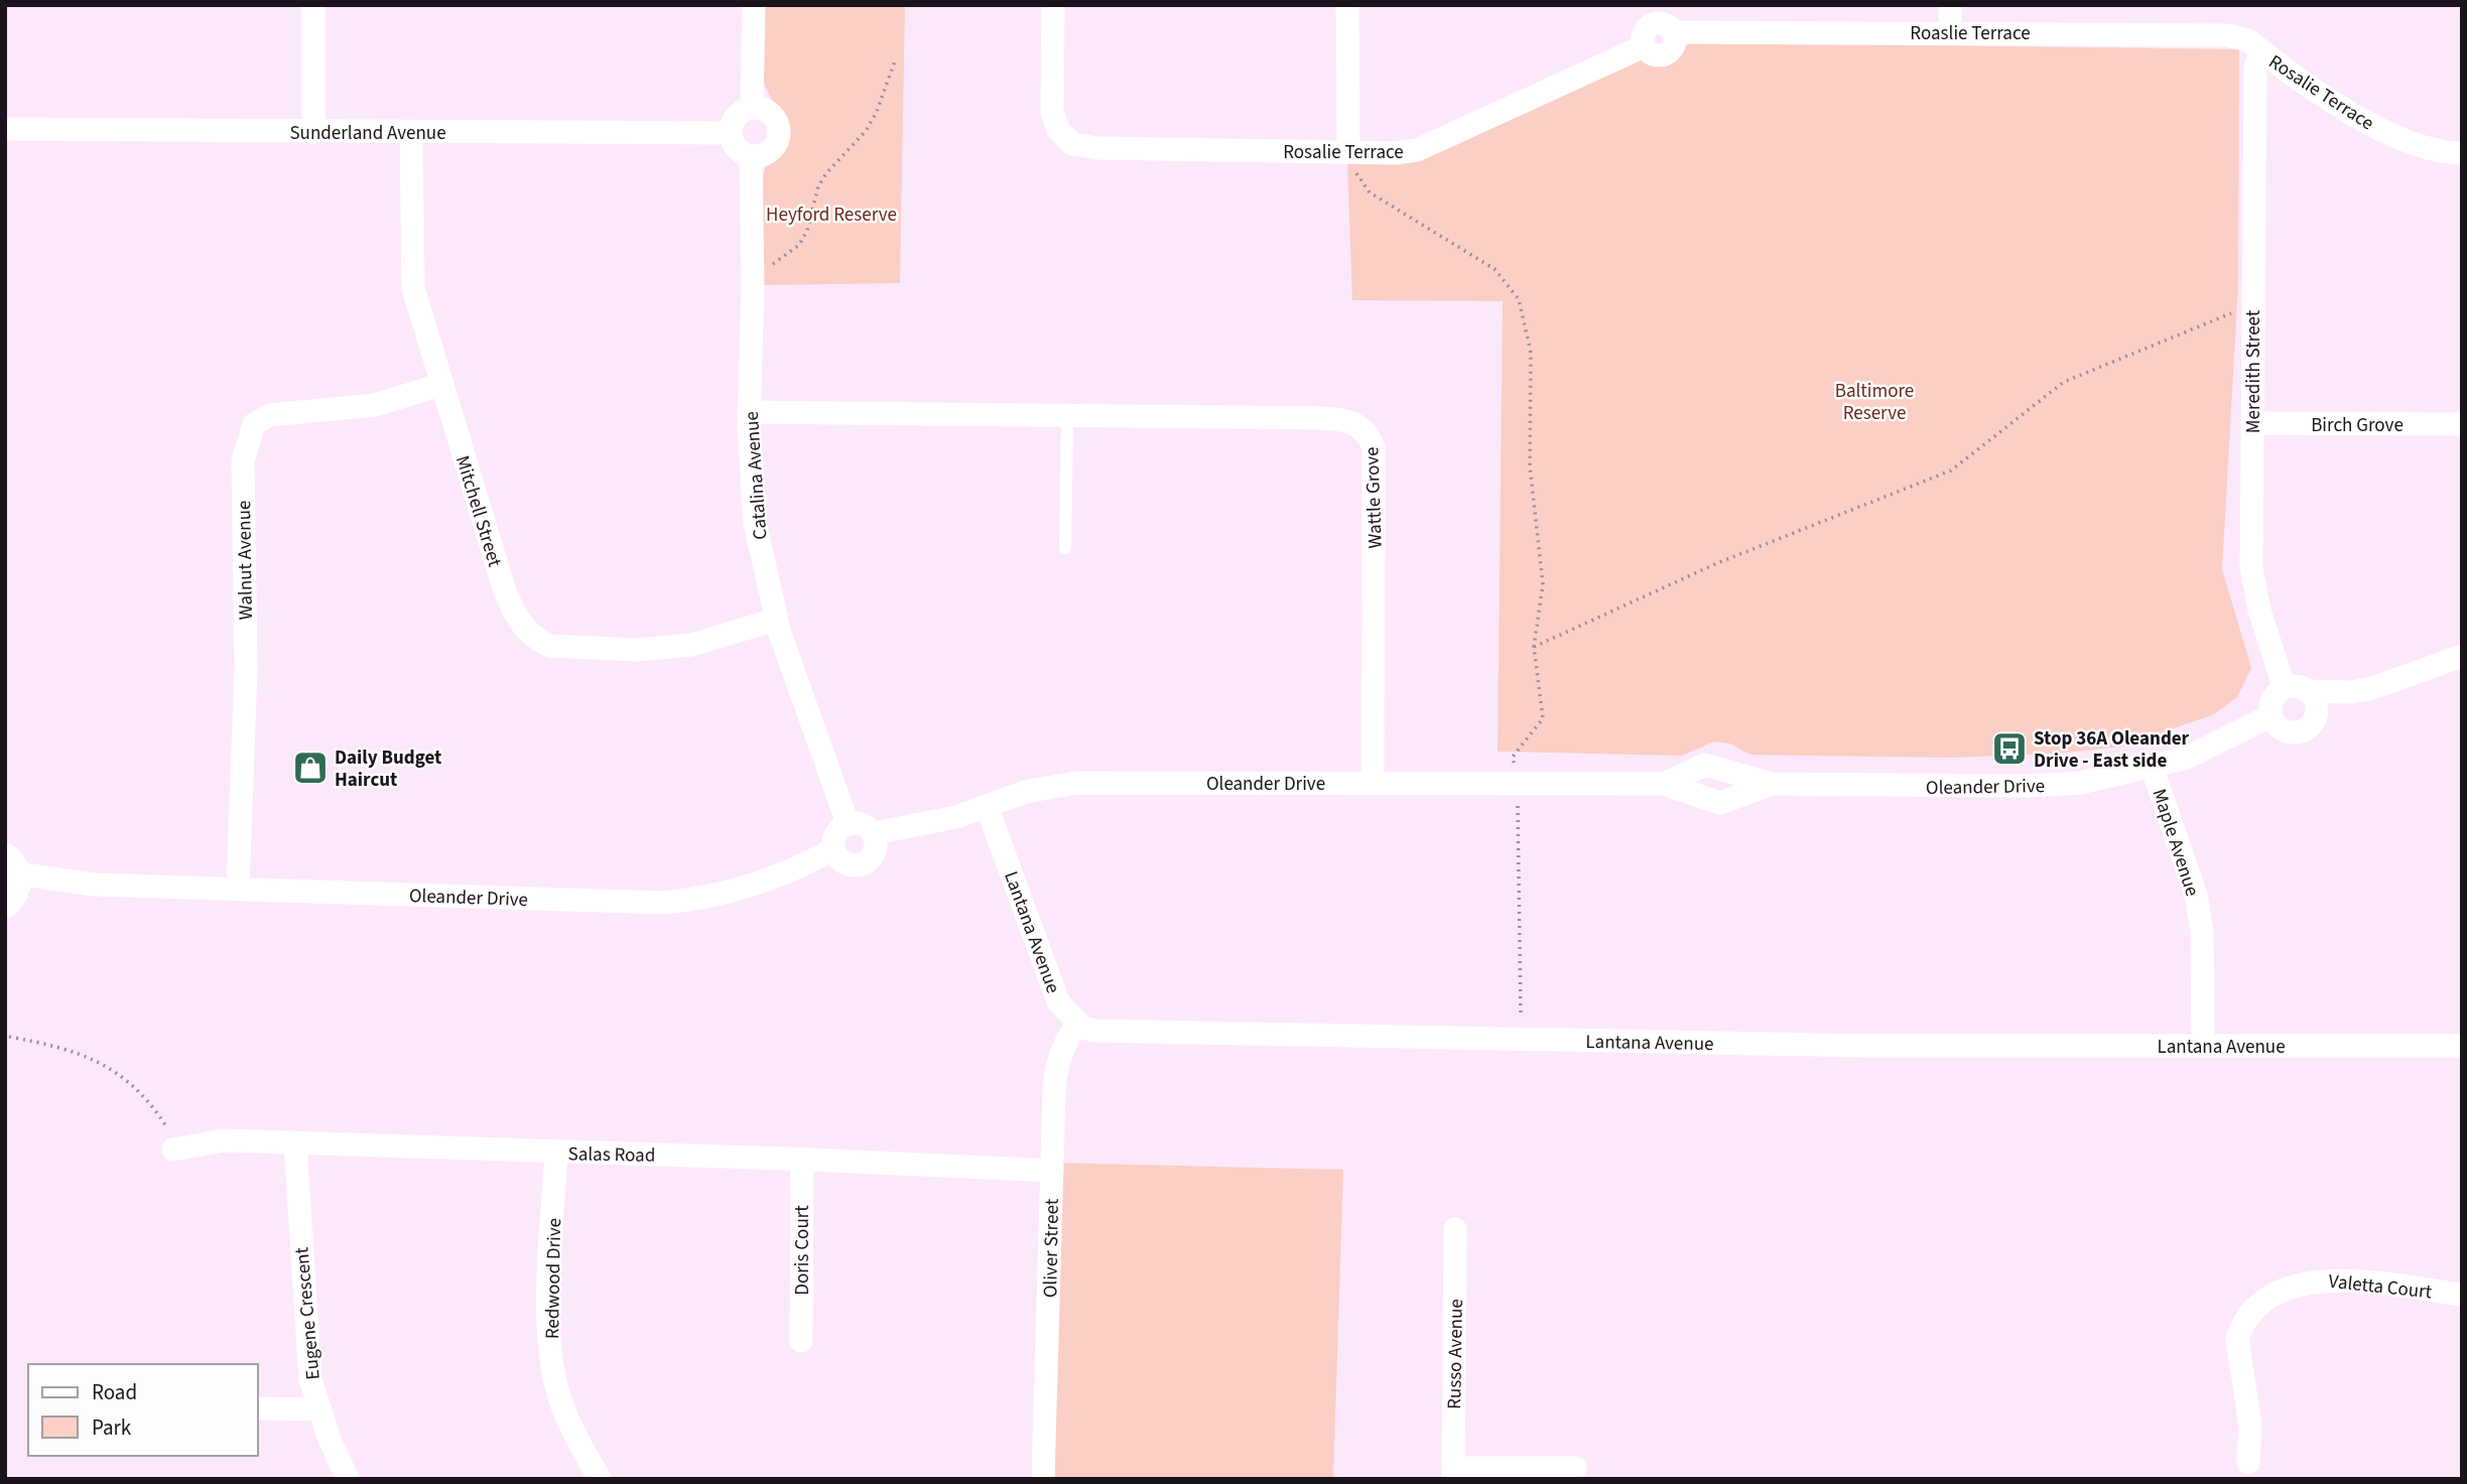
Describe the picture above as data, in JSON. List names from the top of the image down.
{
  "streets": {
    "street": [
      "Roaslie Terrace",
      "Rosalie Terrace",
      "Sunderland Avenue",
      "Meredith Street",
      "Birch Grove",
      "Catalina Avenue",
      "Wattle Grove",
      "Mitchell Street",
      "Walnut Avenue",
      "Oleander Drive",
      "Maple Avenue",
      "Lantana Avenue",
      "Salas Road",
      "Oliver Street",
      "Doris Court",
      "Redwood Drive",
      "Valetta Court",
      "Eugene Crescent",
      "Russo Avenue"
    ]
  },
  "crossings": [
    ["Roaslie Terrace", "Rosalie Terrace"],
    ["Roaslie Terrace", "Meredith Street"],
    ["Rosalie Terrace", "Meredith Street"],
    ["Sunderland Avenue", "Catalina Avenue"],
    ["Sunderland Avenue", "Mitchell Street"],
    ["Meredith Street", "Birch Grove"],
    ["Meredith Street", "Oleander Drive"],
    ["Catalina Avenue", "Wattle Grove"],
    ["Catalina Avenue", "Mitchell Street"],
    ["Catalina Avenue", "Oleander Drive"],
    ["Wattle Grove", "Oleander Drive"],
    ["Mitchell Street", "Walnut Avenue"],
    ["Walnut Avenue", "Oleander Drive"],
    ["Oleander Drive", "Maple Avenue"],
    ["Oleander Drive", "Lantana Avenue"],
    ["Maple Avenue", "Lantana Avenue"],
    ["Lantana Avenue", "Oliver Street"],
    ["Salas Road", "Oliver Street"],
    ["Salas Road", "Doris Court"],
    ["Salas Road", "Redwood Drive"],
    ["Salas Road", "Eugene Crescent"]
  ],
  "parks": ["Heyford Reserve", "Baltimore Reserve"],
  "places": {
    "bus stop": ["Stop 36A Oleander Drive - East side"],
    "shop": ["Daily Budget Haircut"]
  },
  "legend": ["Road", "Park"]
}
